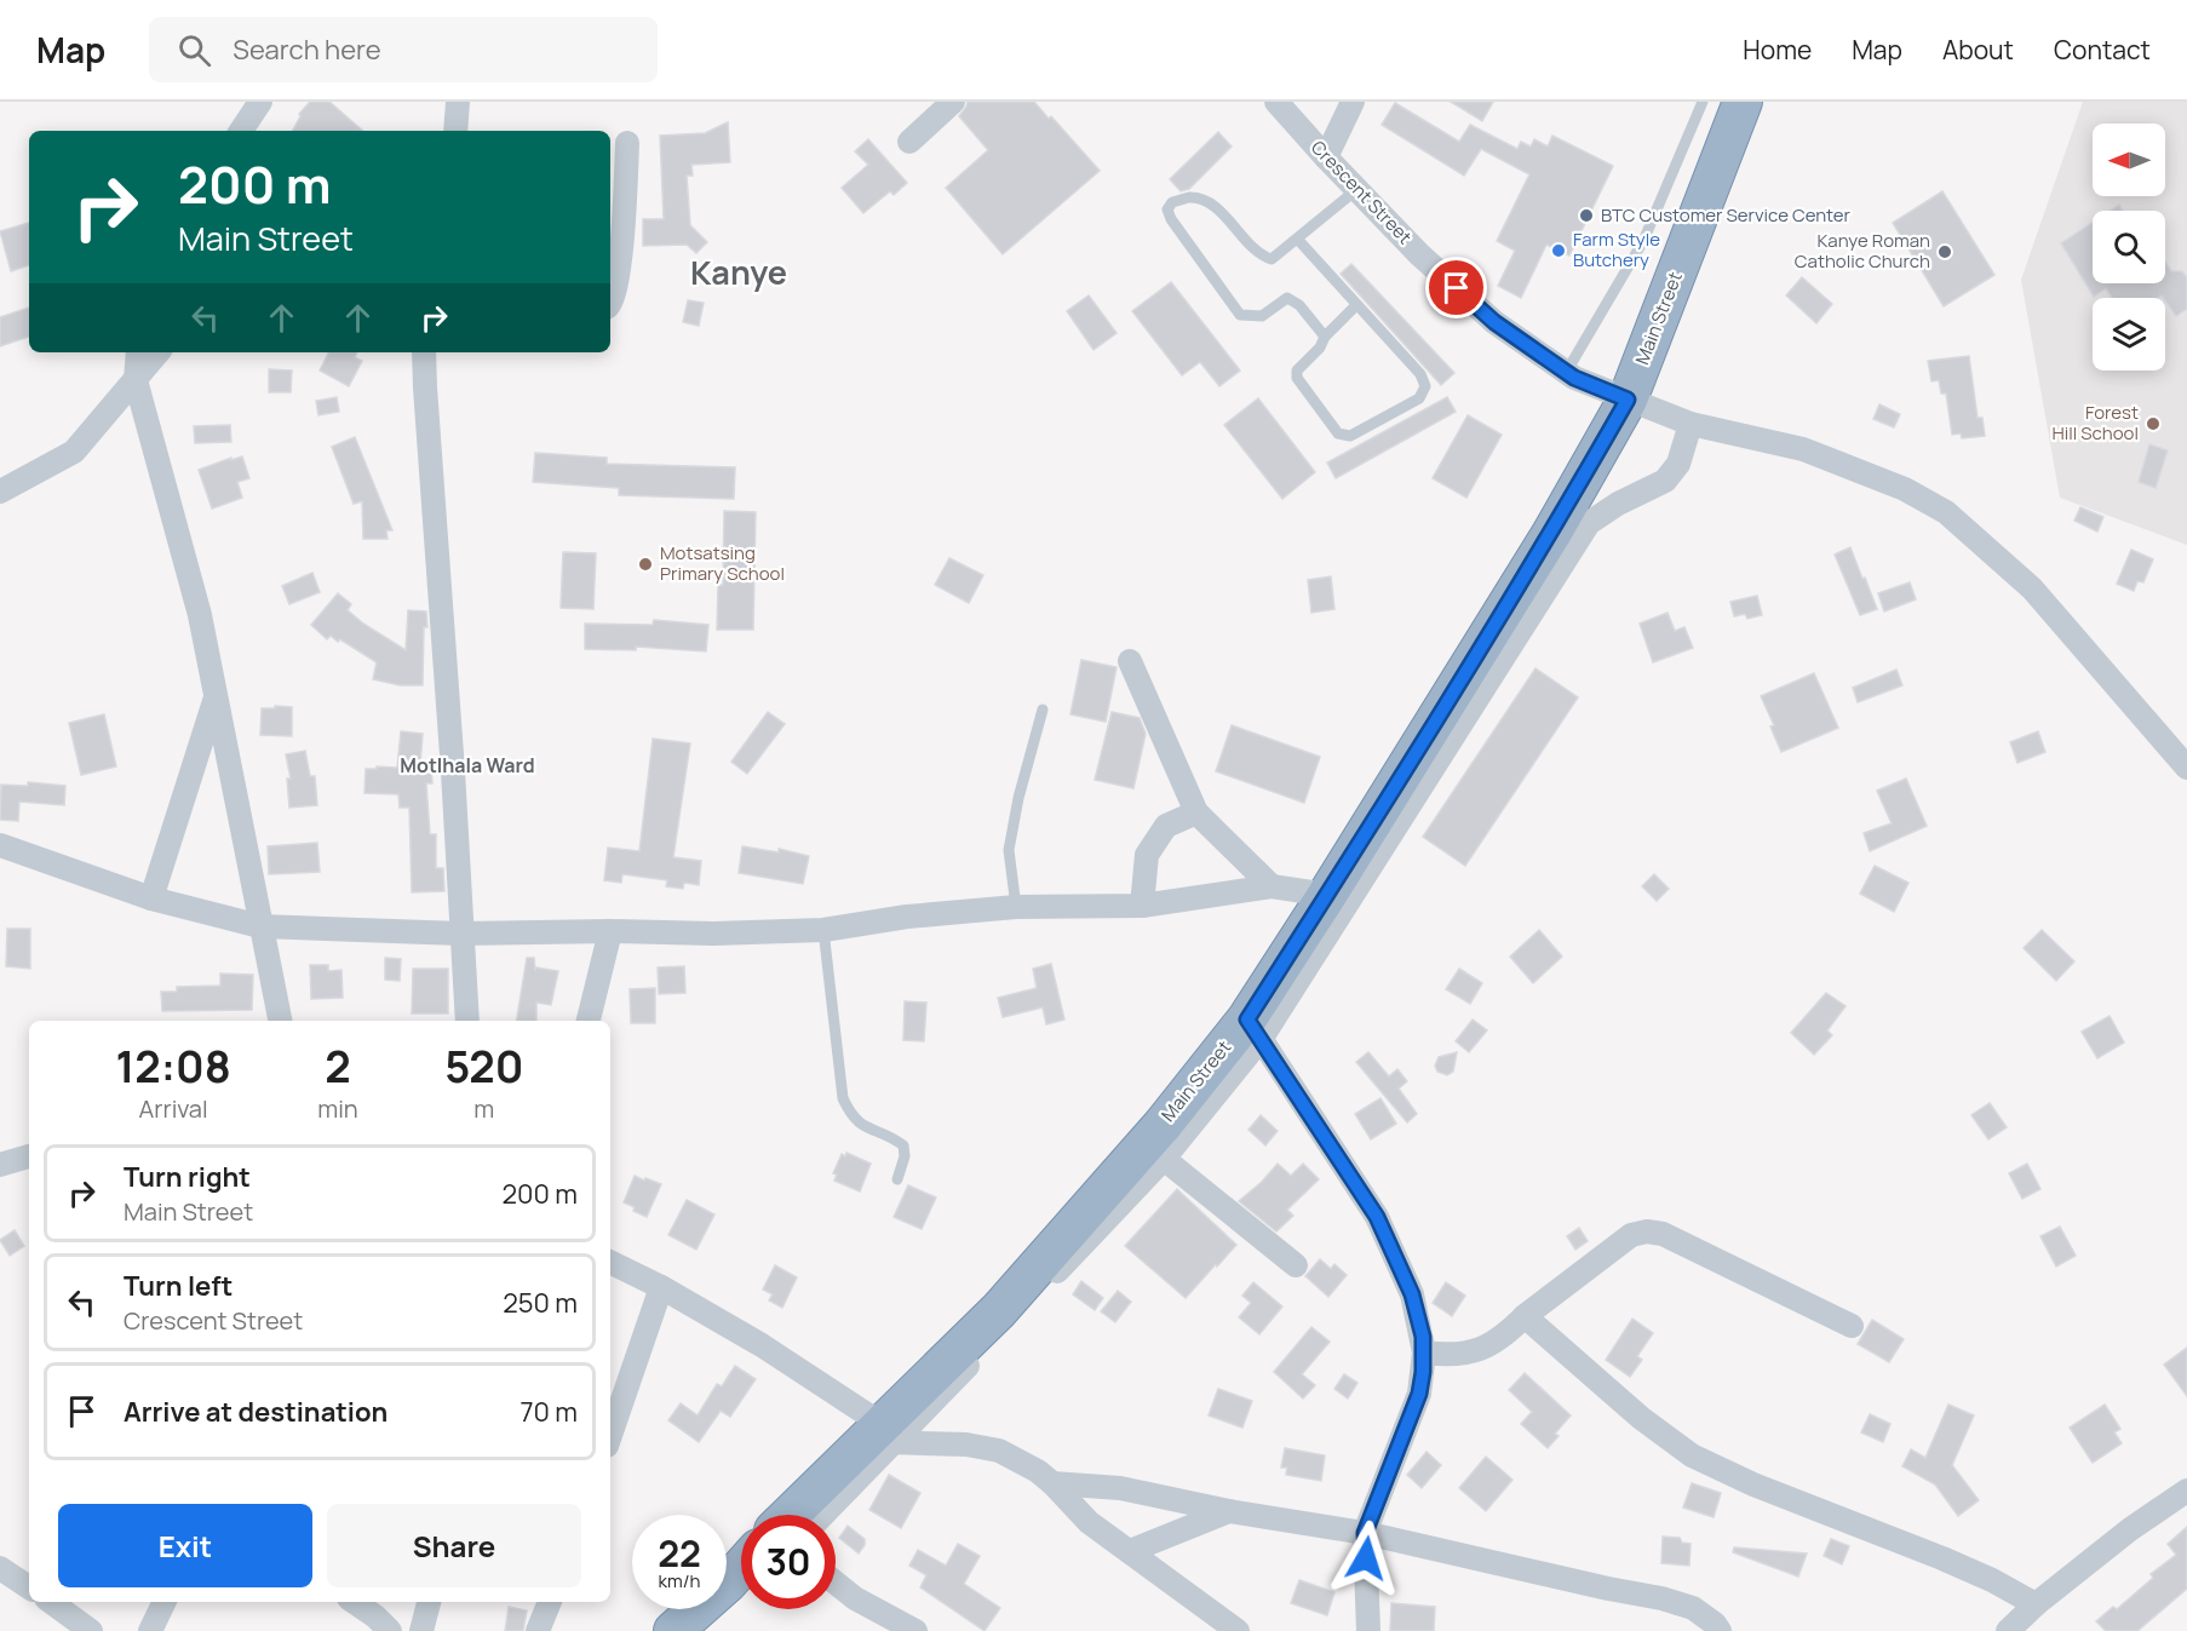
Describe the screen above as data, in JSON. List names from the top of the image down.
{
  "streets": {
    "highway": ["Main Street"],
    "street": ["Crescent Street"]
  },
  "crossings": [
    ["Crescent Street", "Main Street"]
  ],
  "districts": ["Kanye", "Motlhala Ward"],
  "places": [
    "BTC Customer Service Center",
    "Farm Style Butchery",
    "Kanye Roman Catholic Church",
    "Forest Hill School",
    "Motsatsing Primary School"
  ],
  "north": "left",
  "page": {
    "header": "Map",
    "search": "Search here",
    "nav": [
      "Home",
      "Map",
      "About",
      "Contact"
    ],
    "turn": ["200 m", "Main Street"],
    "eta": [
      "12:08",
      "Arrival",
      "2",
      "min",
      "520",
      "m"
    ],
    "list": [
      {
        "name": "Turn right",
        "note": "Main Street",
        "value": "200 m"
      },
      {
        "name": "Turn left",
        "note": "Crescent Street",
        "value": "250 m"
      },
      {
        "name": "Arrive at destination",
        "value": "70 m"
      }
    ],
    "buttons": ["Exit", "Share"],
    "speed": "22 km/h",
    "limit": "30"
  }
}
